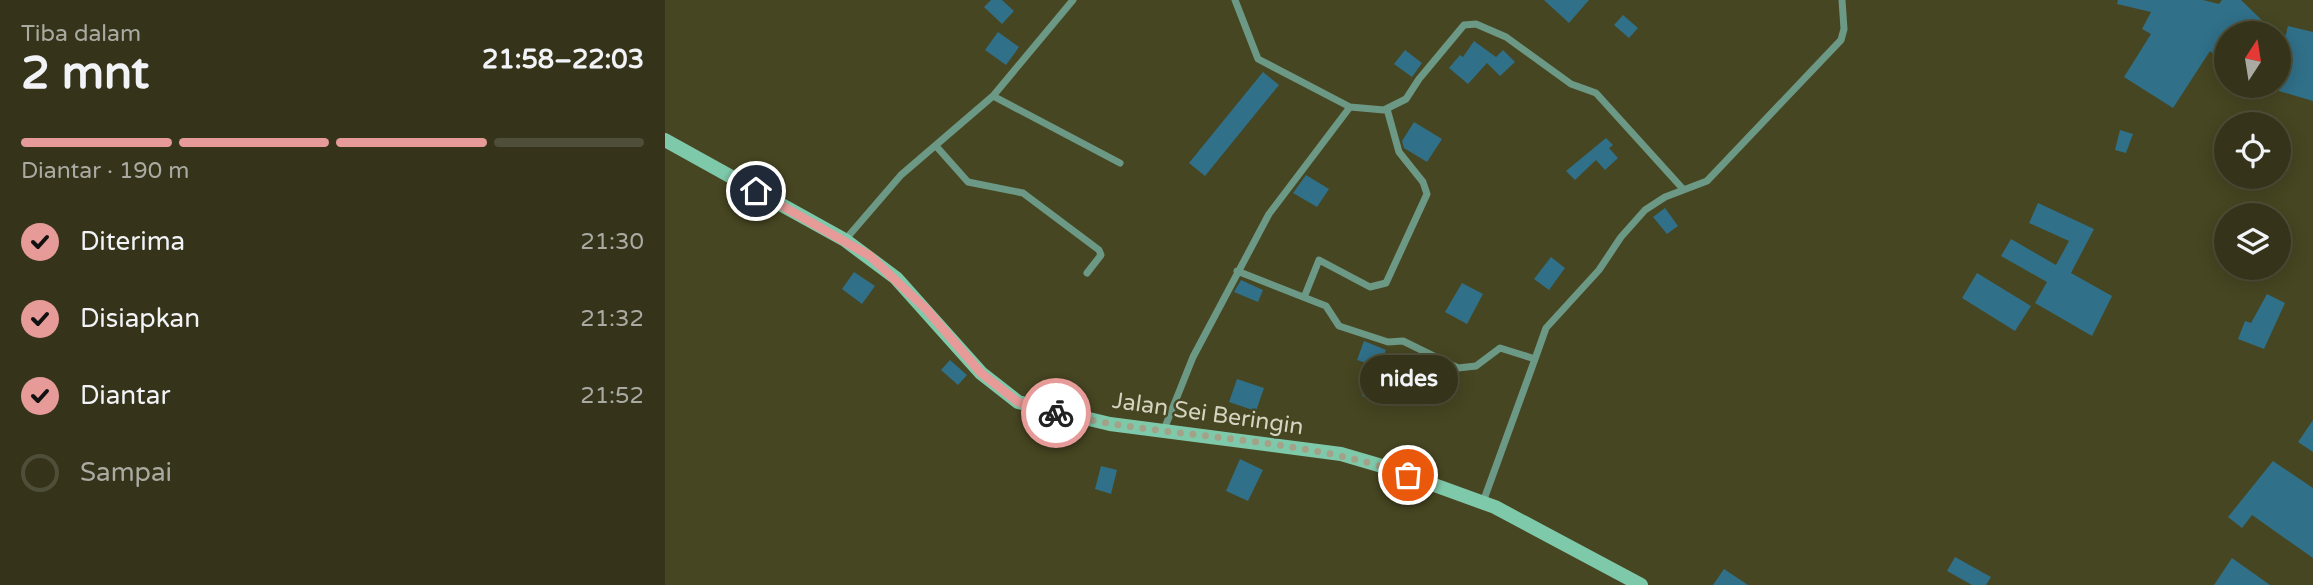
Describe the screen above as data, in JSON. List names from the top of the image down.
{
  "streets": {
    "street": ["Jalan Sei Beringin"]
  },
  "places": ["nides"],
  "north": "top",
  "page": {
    "heading": ["2 mnt", "Tiba dalam", "21:58–22:03"],
    "bar": "Diantar · 190 m",
    "list": [
      ["Diterima", "21:30"],
      ["Disiapkan", "21:32"],
      ["Diantar", "21:52"],
      "Sampai"
    ],
    "bubble": "nides"
  }
}
